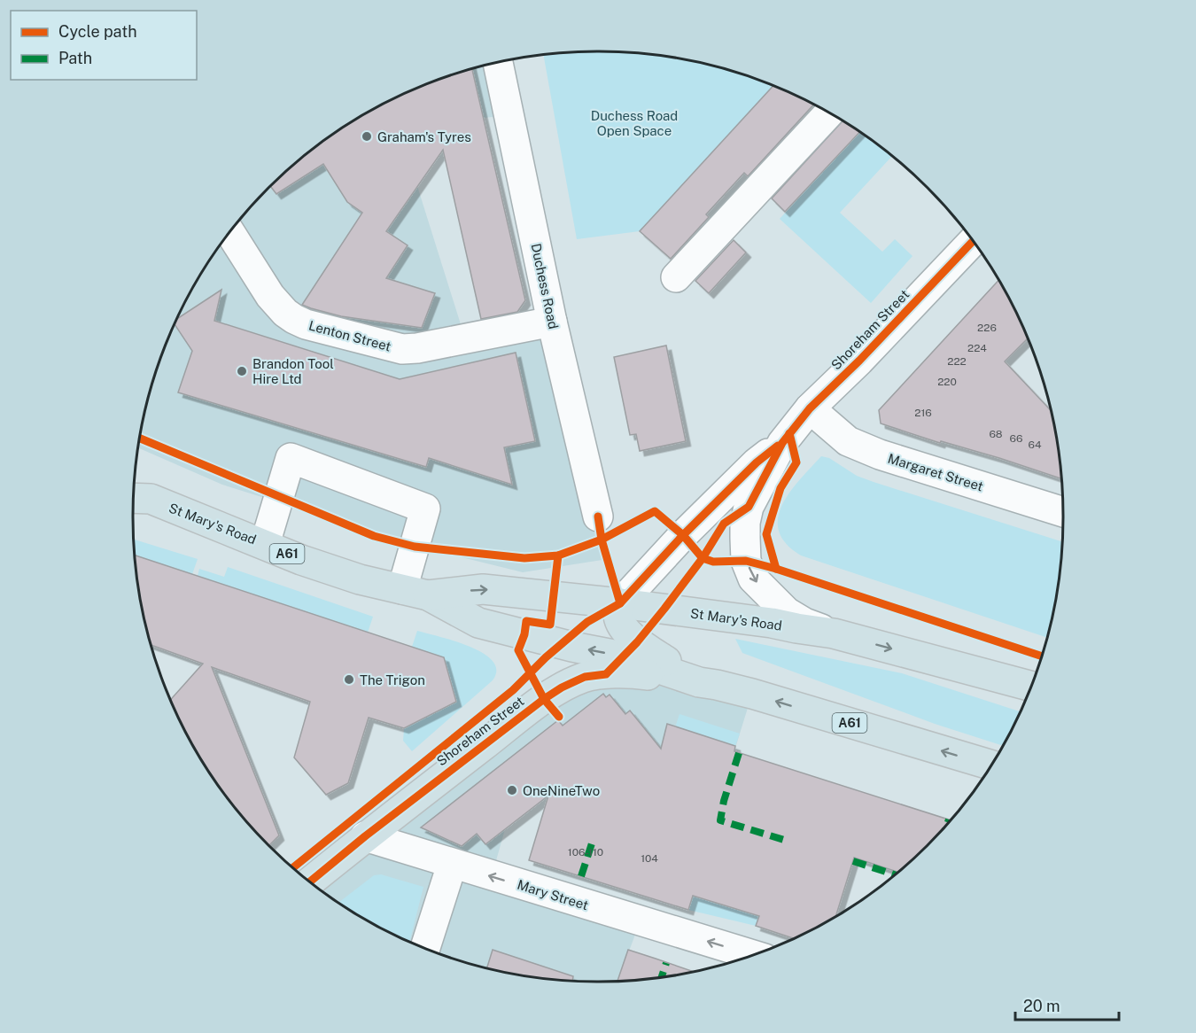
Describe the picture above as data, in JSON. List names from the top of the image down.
{
  "streets": {
    "highway": ["Shoreham Street", "St Mary's Road", "A61"],
    "street": [
      "Duchess Road",
      "Lenton Street",
      "Margaret Street",
      "Mary Street"
    ]
  },
  "crossings": [
    ["Duchess Road", "Lenton Street"],
    ["Shoreham Street", "Margaret Street"],
    ["Shoreham Street", "St Mary's Road"],
    ["Shoreham Street", "A61"],
    ["Shoreham Street", "Mary Street"],
    ["St Mary's Road", "A61"]
  ],
  "one_way": ["Mary Street"],
  "parks": ["Duchess Road Open Space"],
  "places": [
    "Graham's Tyres",
    "Brandon Tool Hire Ltd",
    "The Trigon",
    "OneNineTwo"
  ],
  "house_numbers": [
    "226",
    "224",
    "222",
    "220",
    "216",
    "68",
    "66",
    "64",
    "106-110",
    "104"
  ],
  "legend": ["Cycle path", "Path"],
  "scale_bar": "20 m"
}
